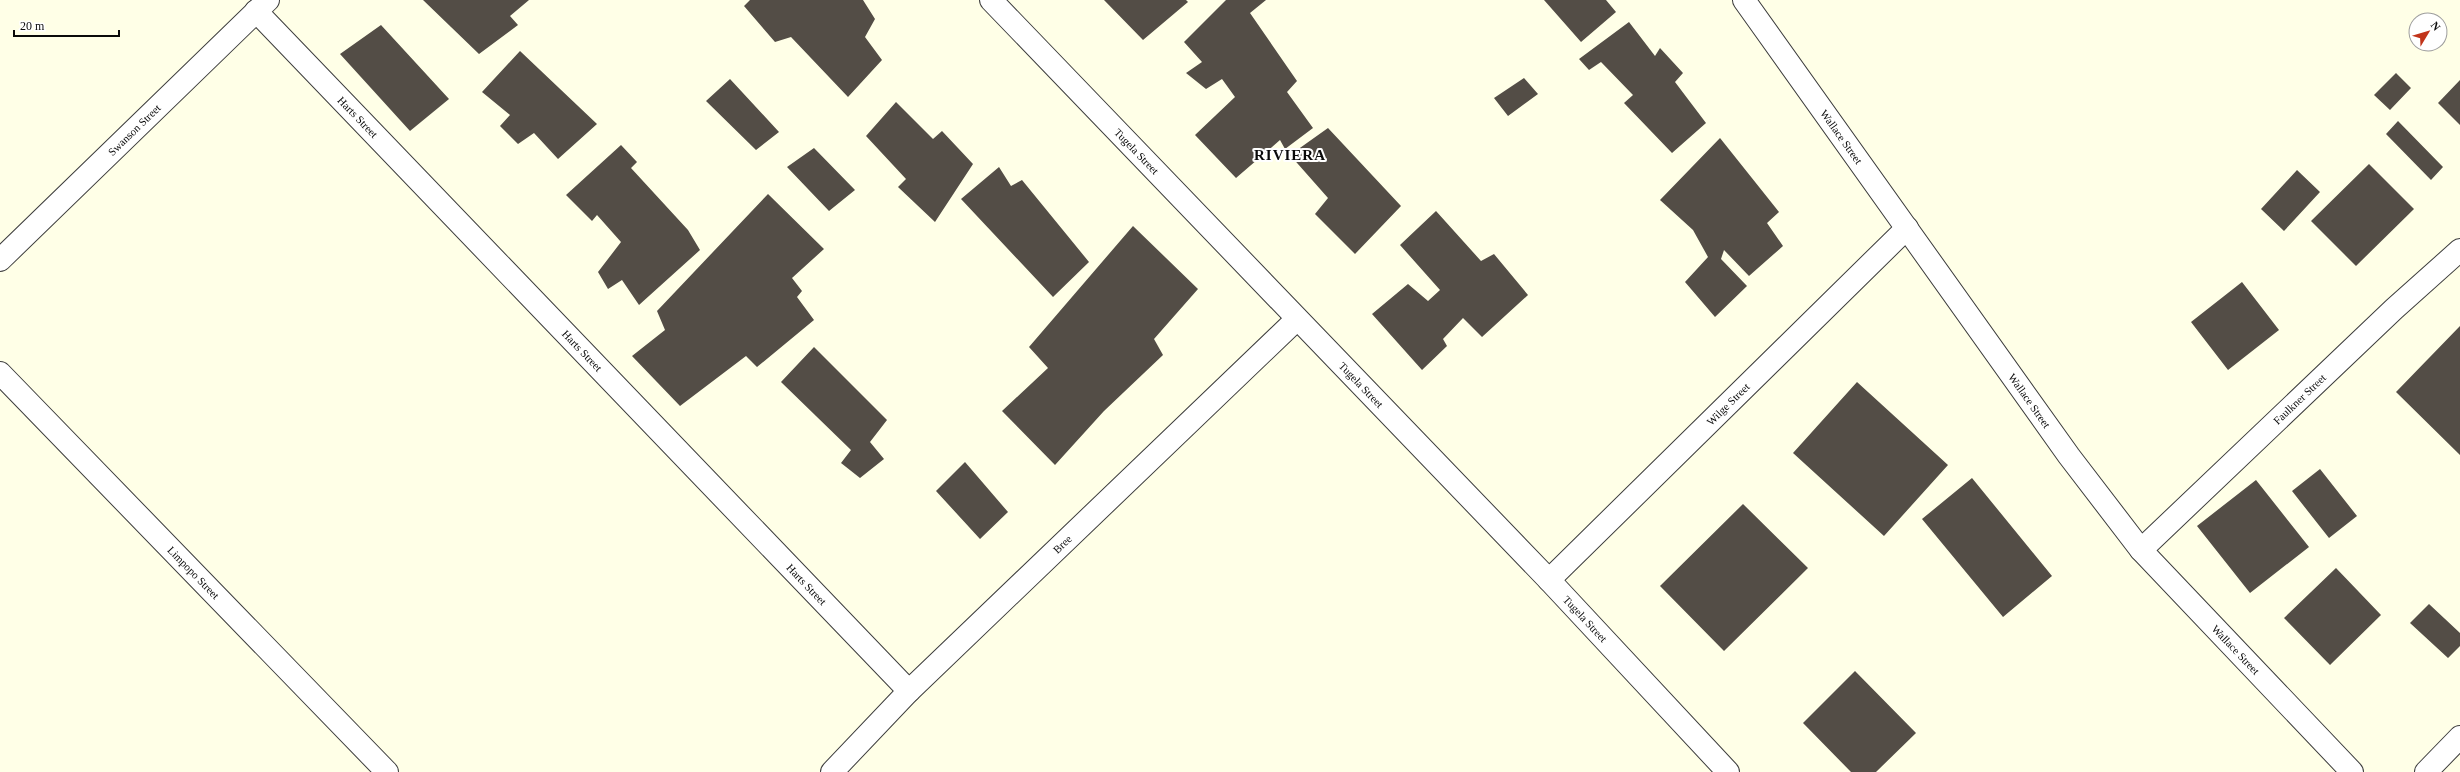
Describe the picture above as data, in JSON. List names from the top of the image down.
{
  "streets": {
    "street": [
      "Harts Street",
      "Swanson Street",
      "Wallace Street",
      "Tugela Street",
      "Faulkner Street",
      "Wilge Street",
      "Bree",
      "Limpopo Street"
    ]
  },
  "crossings": [
    ["Harts Street", "Swanson Street"],
    ["Harts Street", "Bree"],
    ["Wallace Street", "Faulkner Street"],
    ["Wallace Street", "Wilge Street"],
    ["Tugela Street", "Wilge Street"],
    ["Tugela Street", "Bree"]
  ],
  "districts": ["RIVIERA"],
  "scale_bar": "20 m",
  "north": "top right"
}
